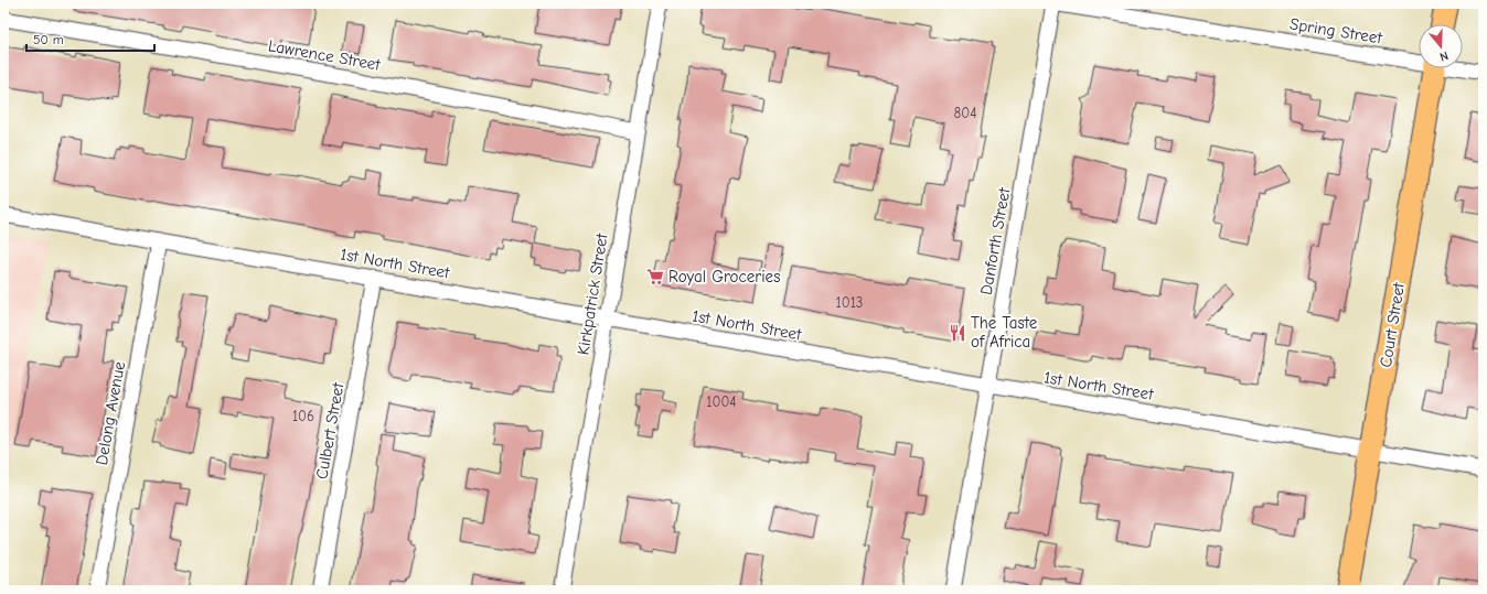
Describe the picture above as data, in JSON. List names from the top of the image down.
{
  "streets": {
    "main road": ["Court Street"],
    "street": [
      "Spring Street",
      "Lawrence Street",
      "Danforth Street",
      "1st North Street",
      "Kirkpatrick Street",
      "Delong Avenue",
      "Culbert Street"
    ]
  },
  "crossings": [
    ["Spring Street", "Danforth Street"],
    ["Lawrence Street", "Kirkpatrick Street"],
    ["Danforth Street", "1st North Street"],
    ["1st North Street", "Kirkpatrick Street"],
    ["1st North Street", "Court Street"],
    ["1st North Street", "Delong Avenue"],
    ["1st North Street", "Culbert Street"]
  ],
  "places": {
    "supermarket": ["Royal Groceries"],
    "restaurant": ["The Taste of Africa"]
  },
  "house_numbers": [
    "804",
    "1013",
    "1004",
    "106"
  ],
  "scale_bar": "50 m",
  "north": "bottom"
}
